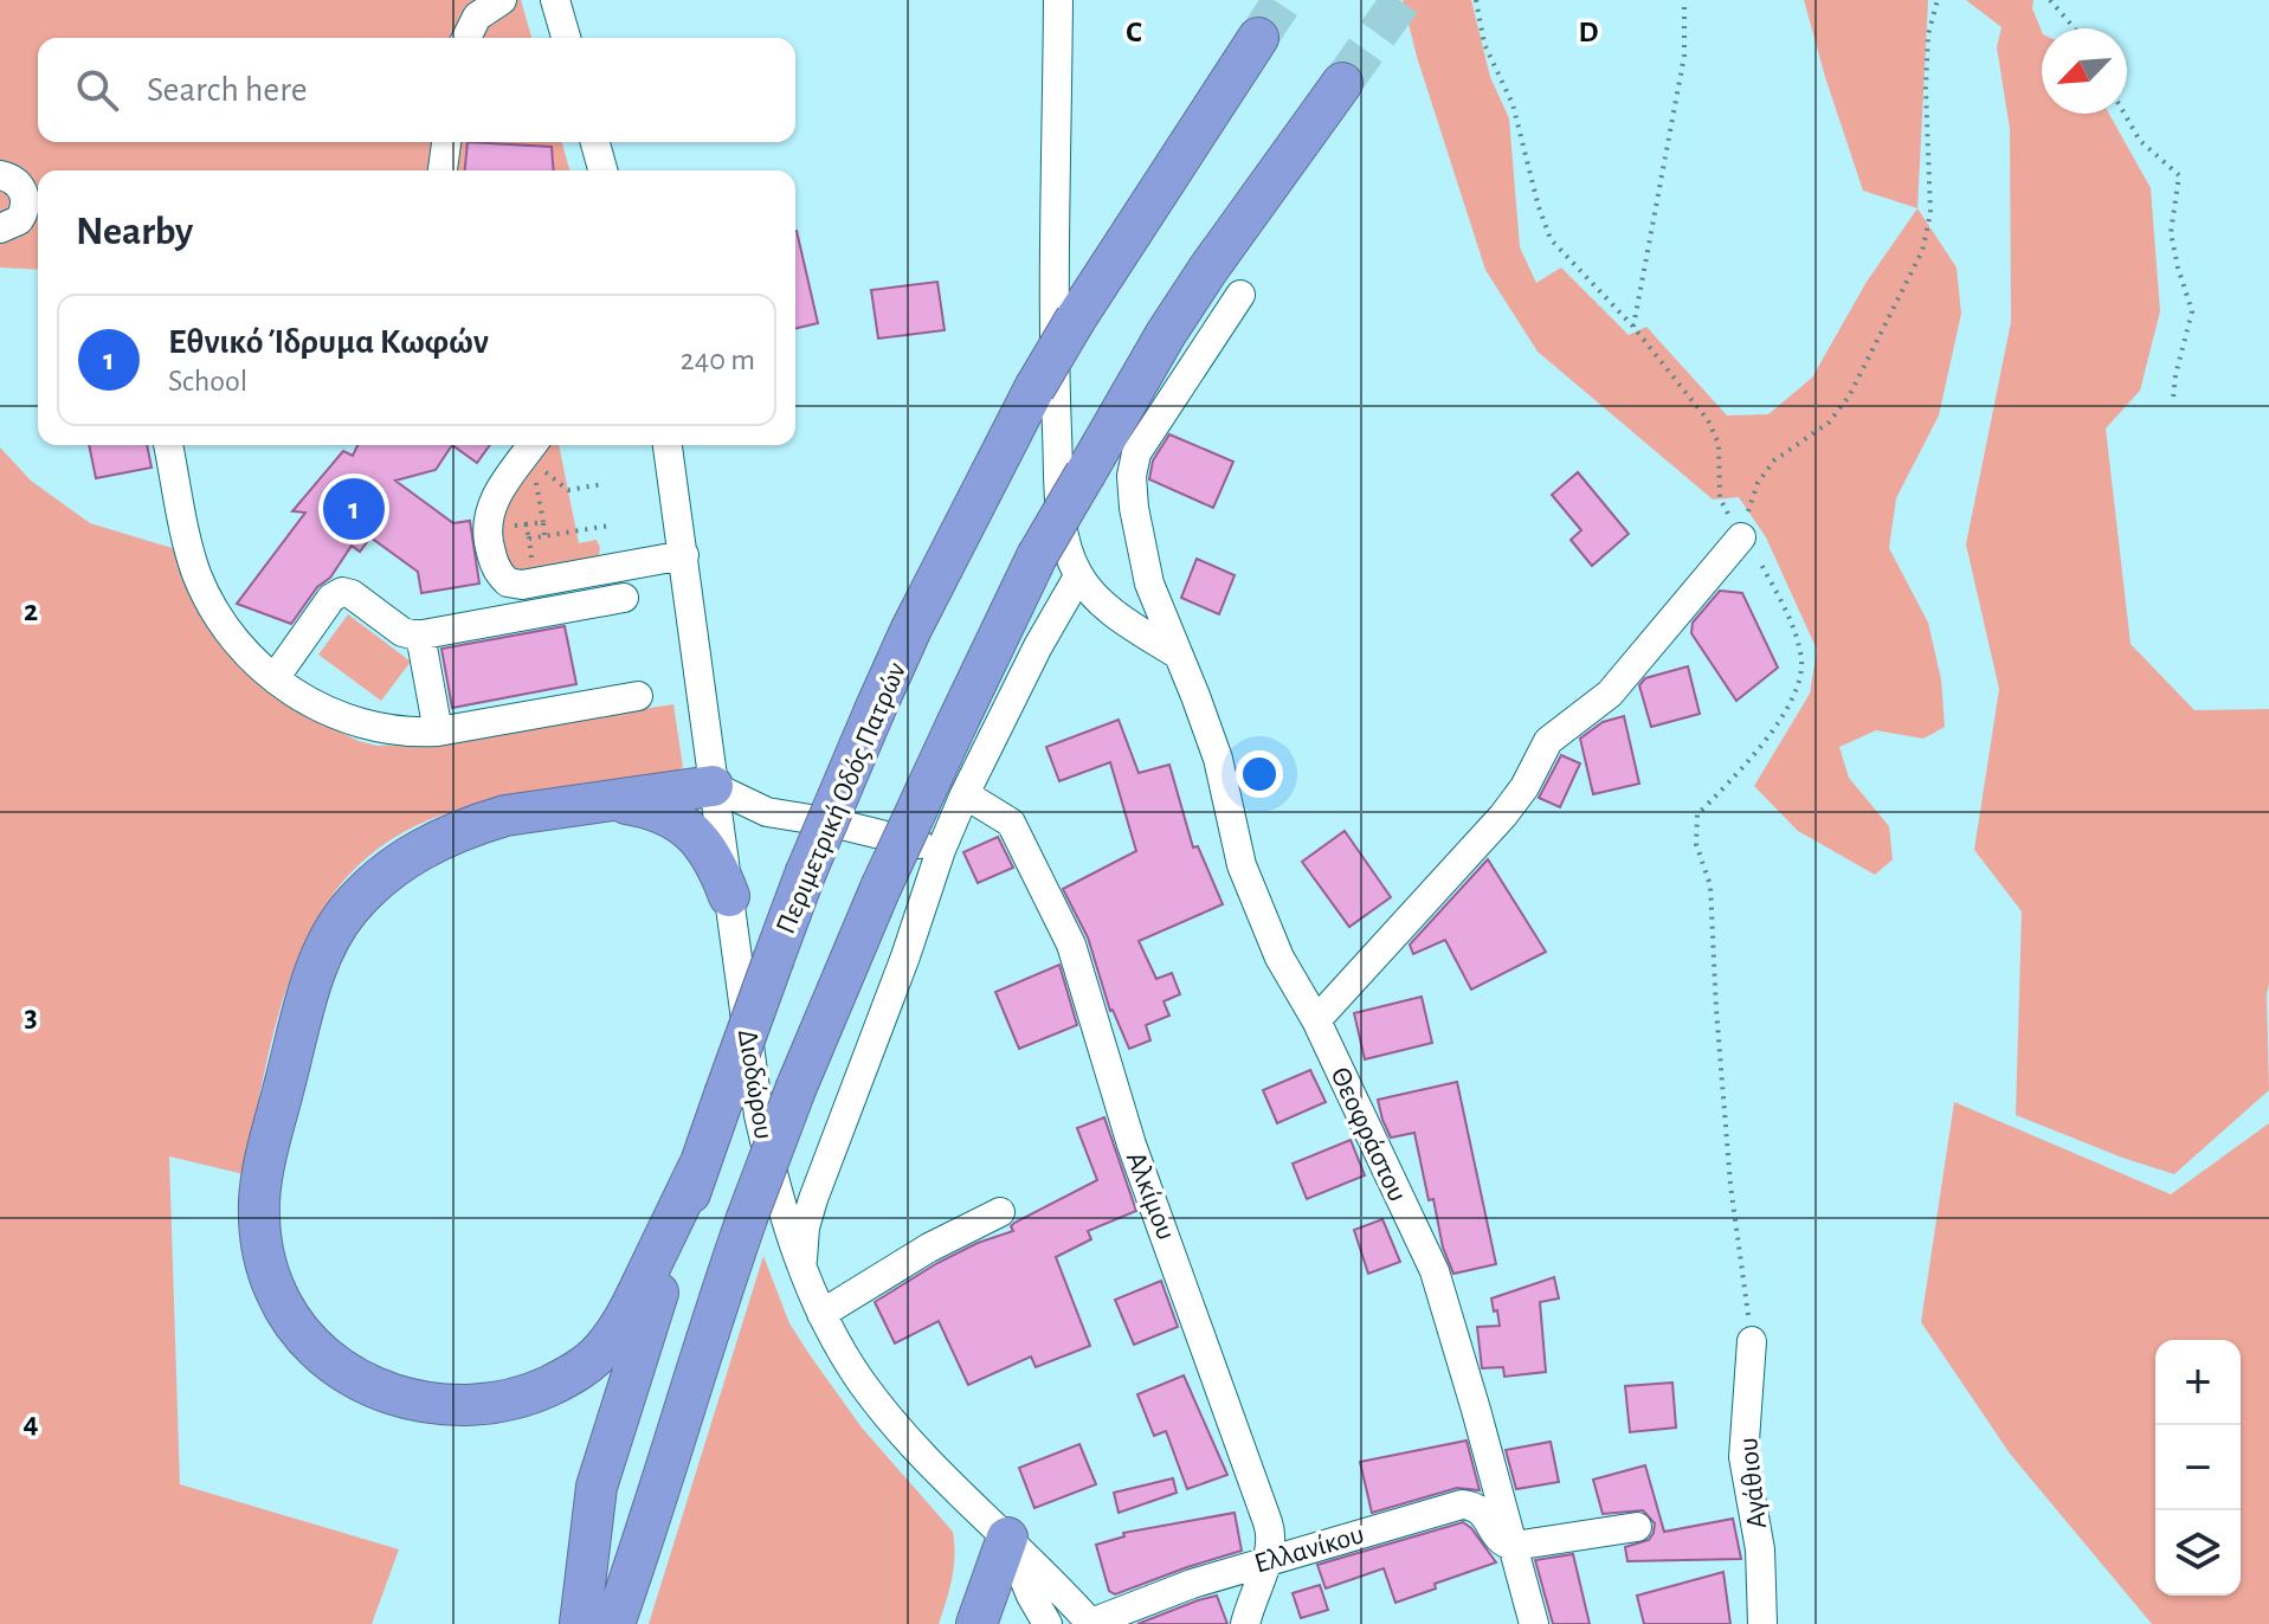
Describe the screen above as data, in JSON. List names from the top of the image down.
{
  "streets": {
    "highway": ["Περιμετρική Οδός Πατρών"],
    "street": [
      "Διοδώρου",
      "Θεοφράστου",
      "Αλκίμου",
      "Αγάθιου",
      "Ελλανίκου"
    ]
  },
  "crossings": [
    ["Διοδώρου", "Ελλανίκου"],
    ["Θεοφράστου", "Ελλανίκου"],
    ["Αλκίμου", "Ελλανίκου"]
  ],
  "north": "bottom left",
  "page": {
    "search": "Search here",
    "heading": "Nearby",
    "list": [
      {
        "mark": "1",
        "name": "Εθνικό Ίδρυμα Κωφών",
        "note": "School",
        "value": "240 m"
      }
    ],
    "pins": "1",
    "map_buttons": ["+", "−"]
  },
  "grid": {
    "columns": ["C", "D"],
    "rows": ["2", "3", "4"]
  }
}
